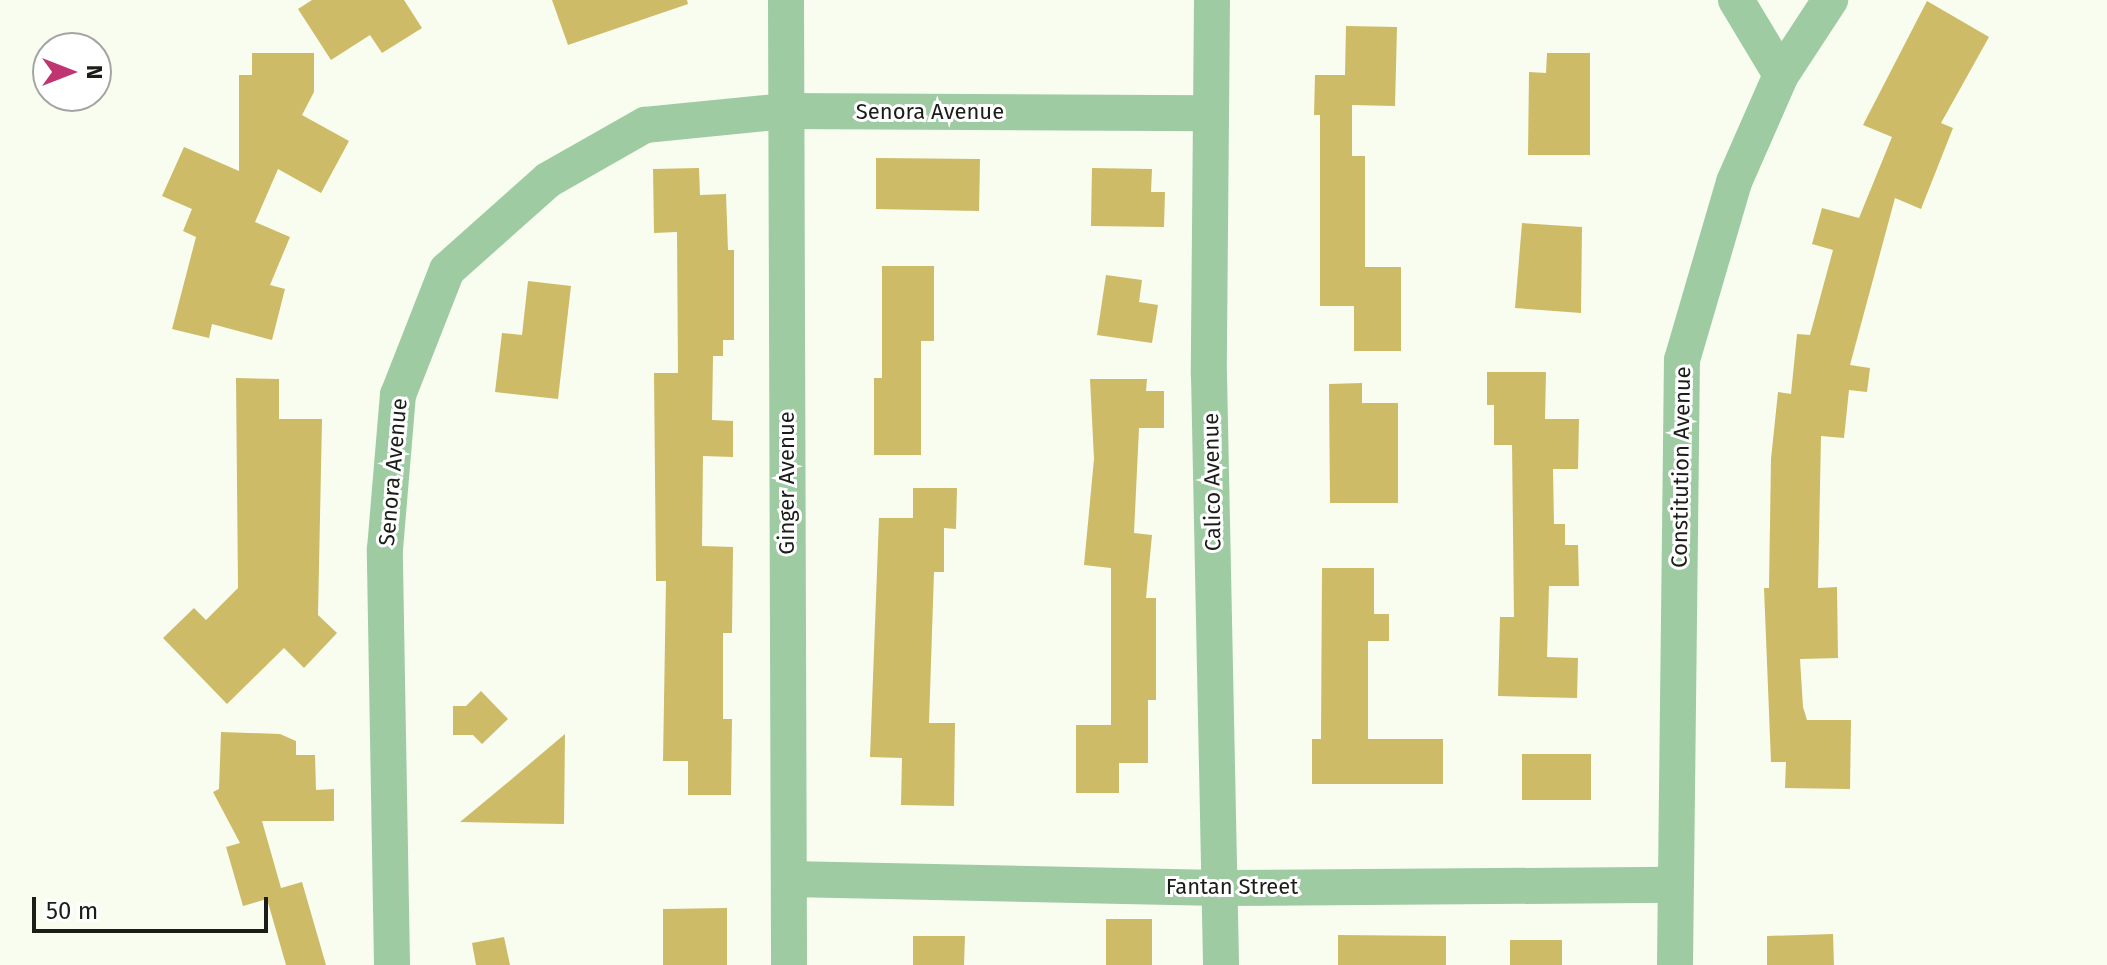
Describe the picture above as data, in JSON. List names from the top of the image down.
{
  "streets": {
    "street": [
      "Senora Avenue",
      "Constitution Avenue",
      "Calico Avenue",
      "Ginger Avenue",
      "Fantan Street"
    ]
  },
  "crossings": [
    ["Senora Avenue", "Calico Avenue"],
    ["Senora Avenue", "Ginger Avenue"],
    ["Constitution Avenue", "Fantan Street"],
    ["Calico Avenue", "Fantan Street"],
    ["Ginger Avenue", "Fantan Street"]
  ],
  "scale_bar": "50 m",
  "north": "right"
}
